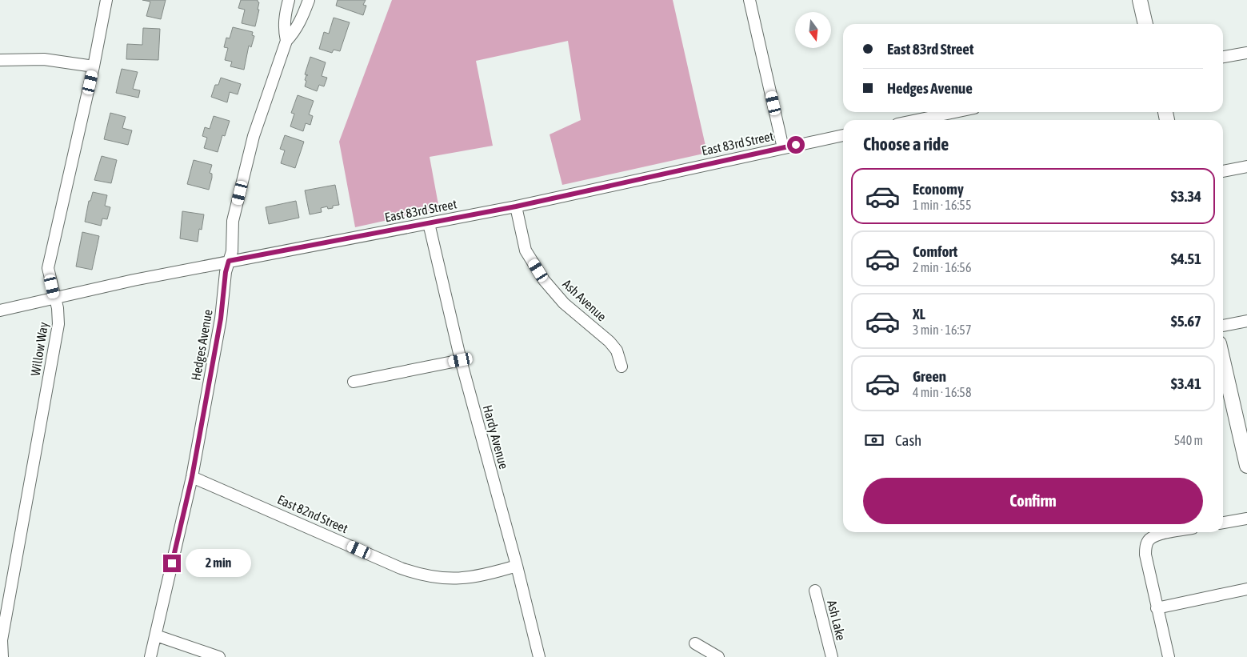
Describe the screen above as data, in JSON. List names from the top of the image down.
{
  "streets": {
    "street": [
      "East 83rd Street",
      "Ash Avenue",
      "Hedges Avenue",
      "Willow Way",
      "Hardy Avenue",
      "East 82nd Street",
      "Ash Lake"
    ]
  },
  "crossings": [
    ["East 83rd Street", "Ash Avenue"],
    ["East 83rd Street", "Hedges Avenue"],
    ["East 83rd Street", "Willow Way"],
    ["East 83rd Street", "Hardy Avenue"],
    ["Hedges Avenue", "East 82nd Street"],
    ["Hardy Avenue", "East 82nd Street"]
  ],
  "north": "bottom",
  "page": {
    "banner": ["East 83rd Street", "Hedges Avenue"],
    "heading": "Choose a ride",
    "list": [
      {
        "name": "Economy",
        "note": "1 min · 16:55",
        "value": "$3.34"
      },
      {
        "name": "Comfort",
        "note": "2 min · 16:56",
        "value": "$4.51"
      },
      {
        "name": "XL",
        "note": "3 min · 16:57",
        "value": "$5.67"
      },
      {
        "name": "Green",
        "note": "4 min · 16:58",
        "value": "$3.41"
      }
    ],
    "pay": ["Cash", "540 m"],
    "buttons": "Confirm",
    "bubble": "2 min"
  }
}
